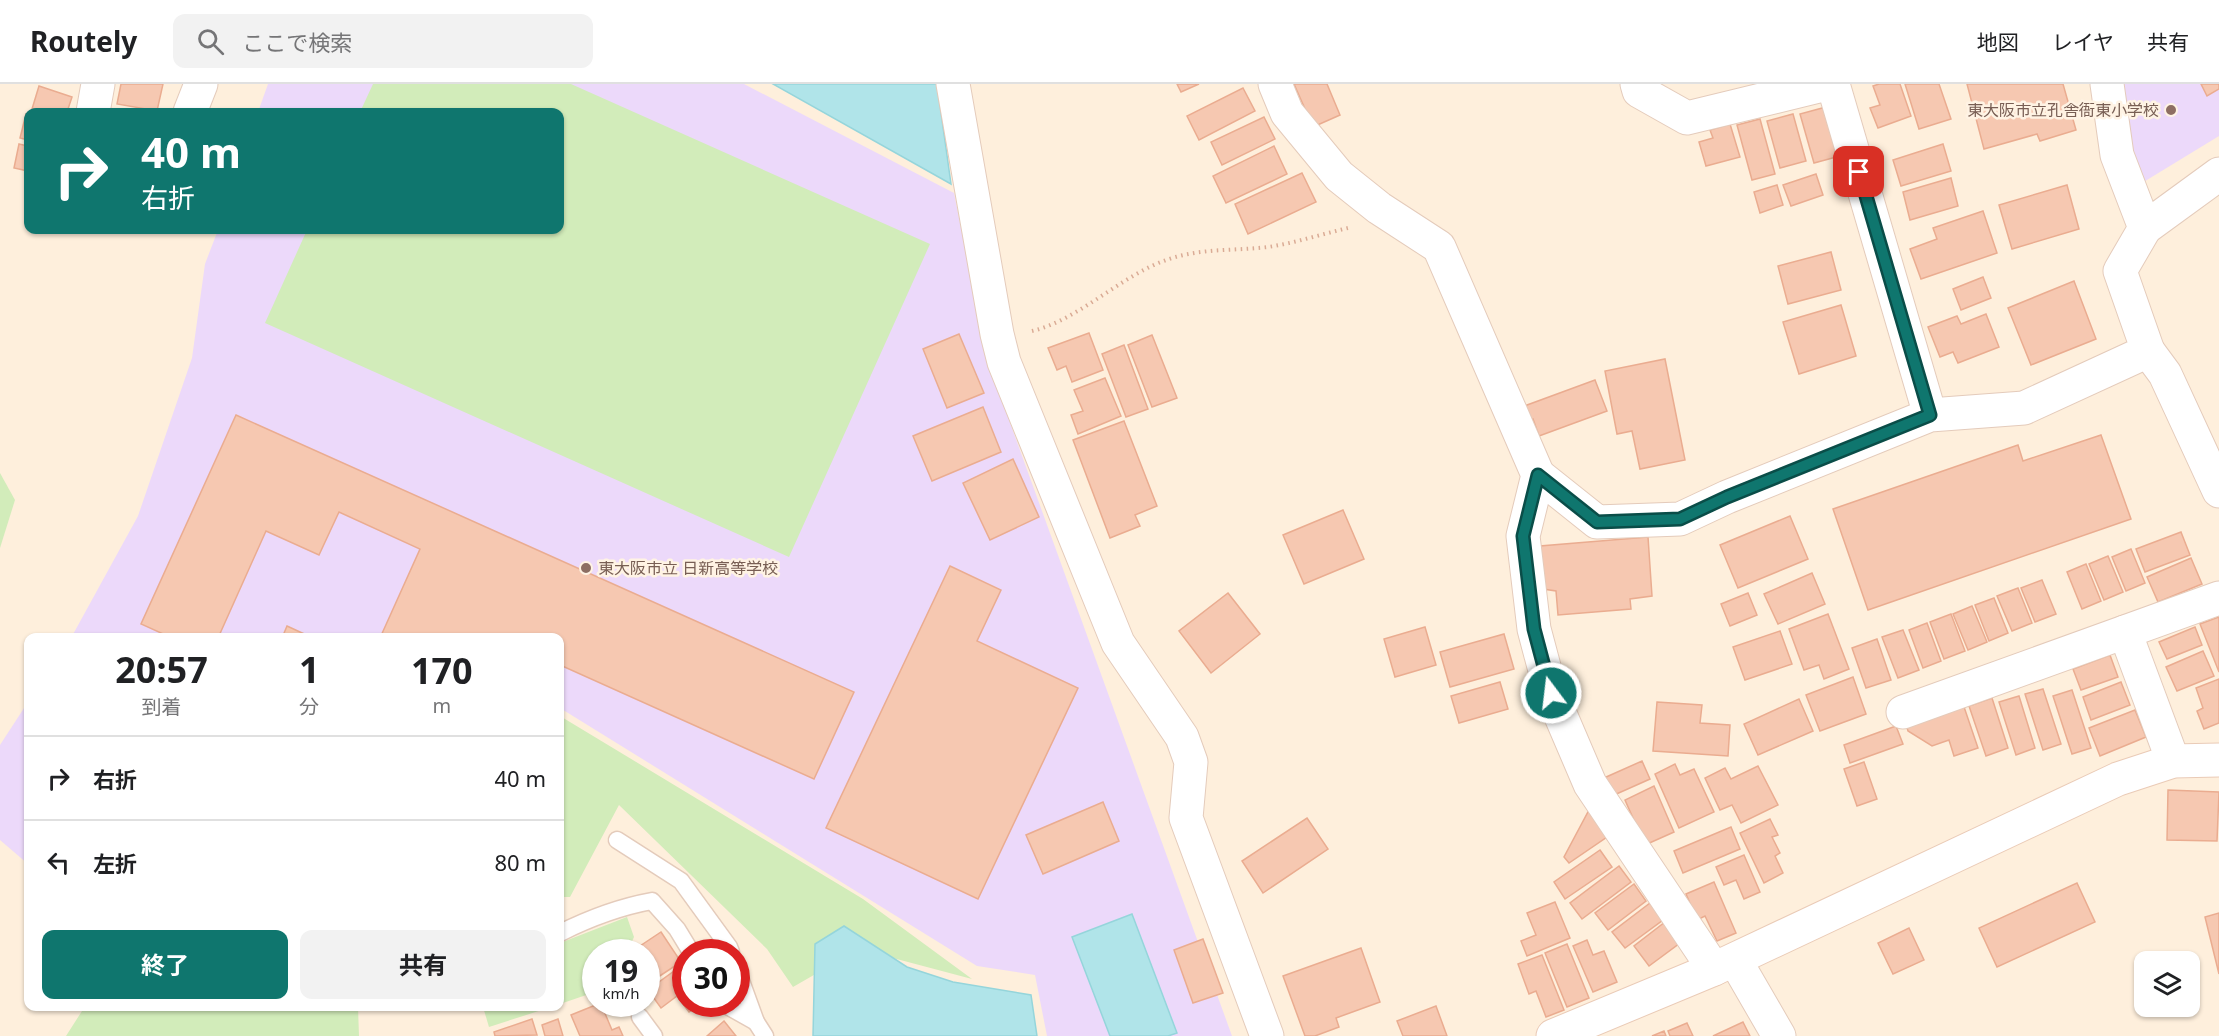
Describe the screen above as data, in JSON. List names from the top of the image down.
{
  "places": ["東大阪市立孔舎衙東小学校", "東大阪市立 日新高等学校"],
  "page": {
    "header": "Routely",
    "search": "ここで検索",
    "nav": ["地図", "レイヤ", "共有"],
    "turn": ["40 m", "右折"],
    "eta": [
      "20:57",
      "到着",
      "1",
      "分",
      "170",
      "m"
    ],
    "list": [
      {
        "name": "右折",
        "value": "40 m"
      },
      {
        "name": "左折",
        "value": "80 m"
      }
    ],
    "buttons": ["終了", "共有"],
    "speed": "19 km/h",
    "limit": "30"
  }
}
